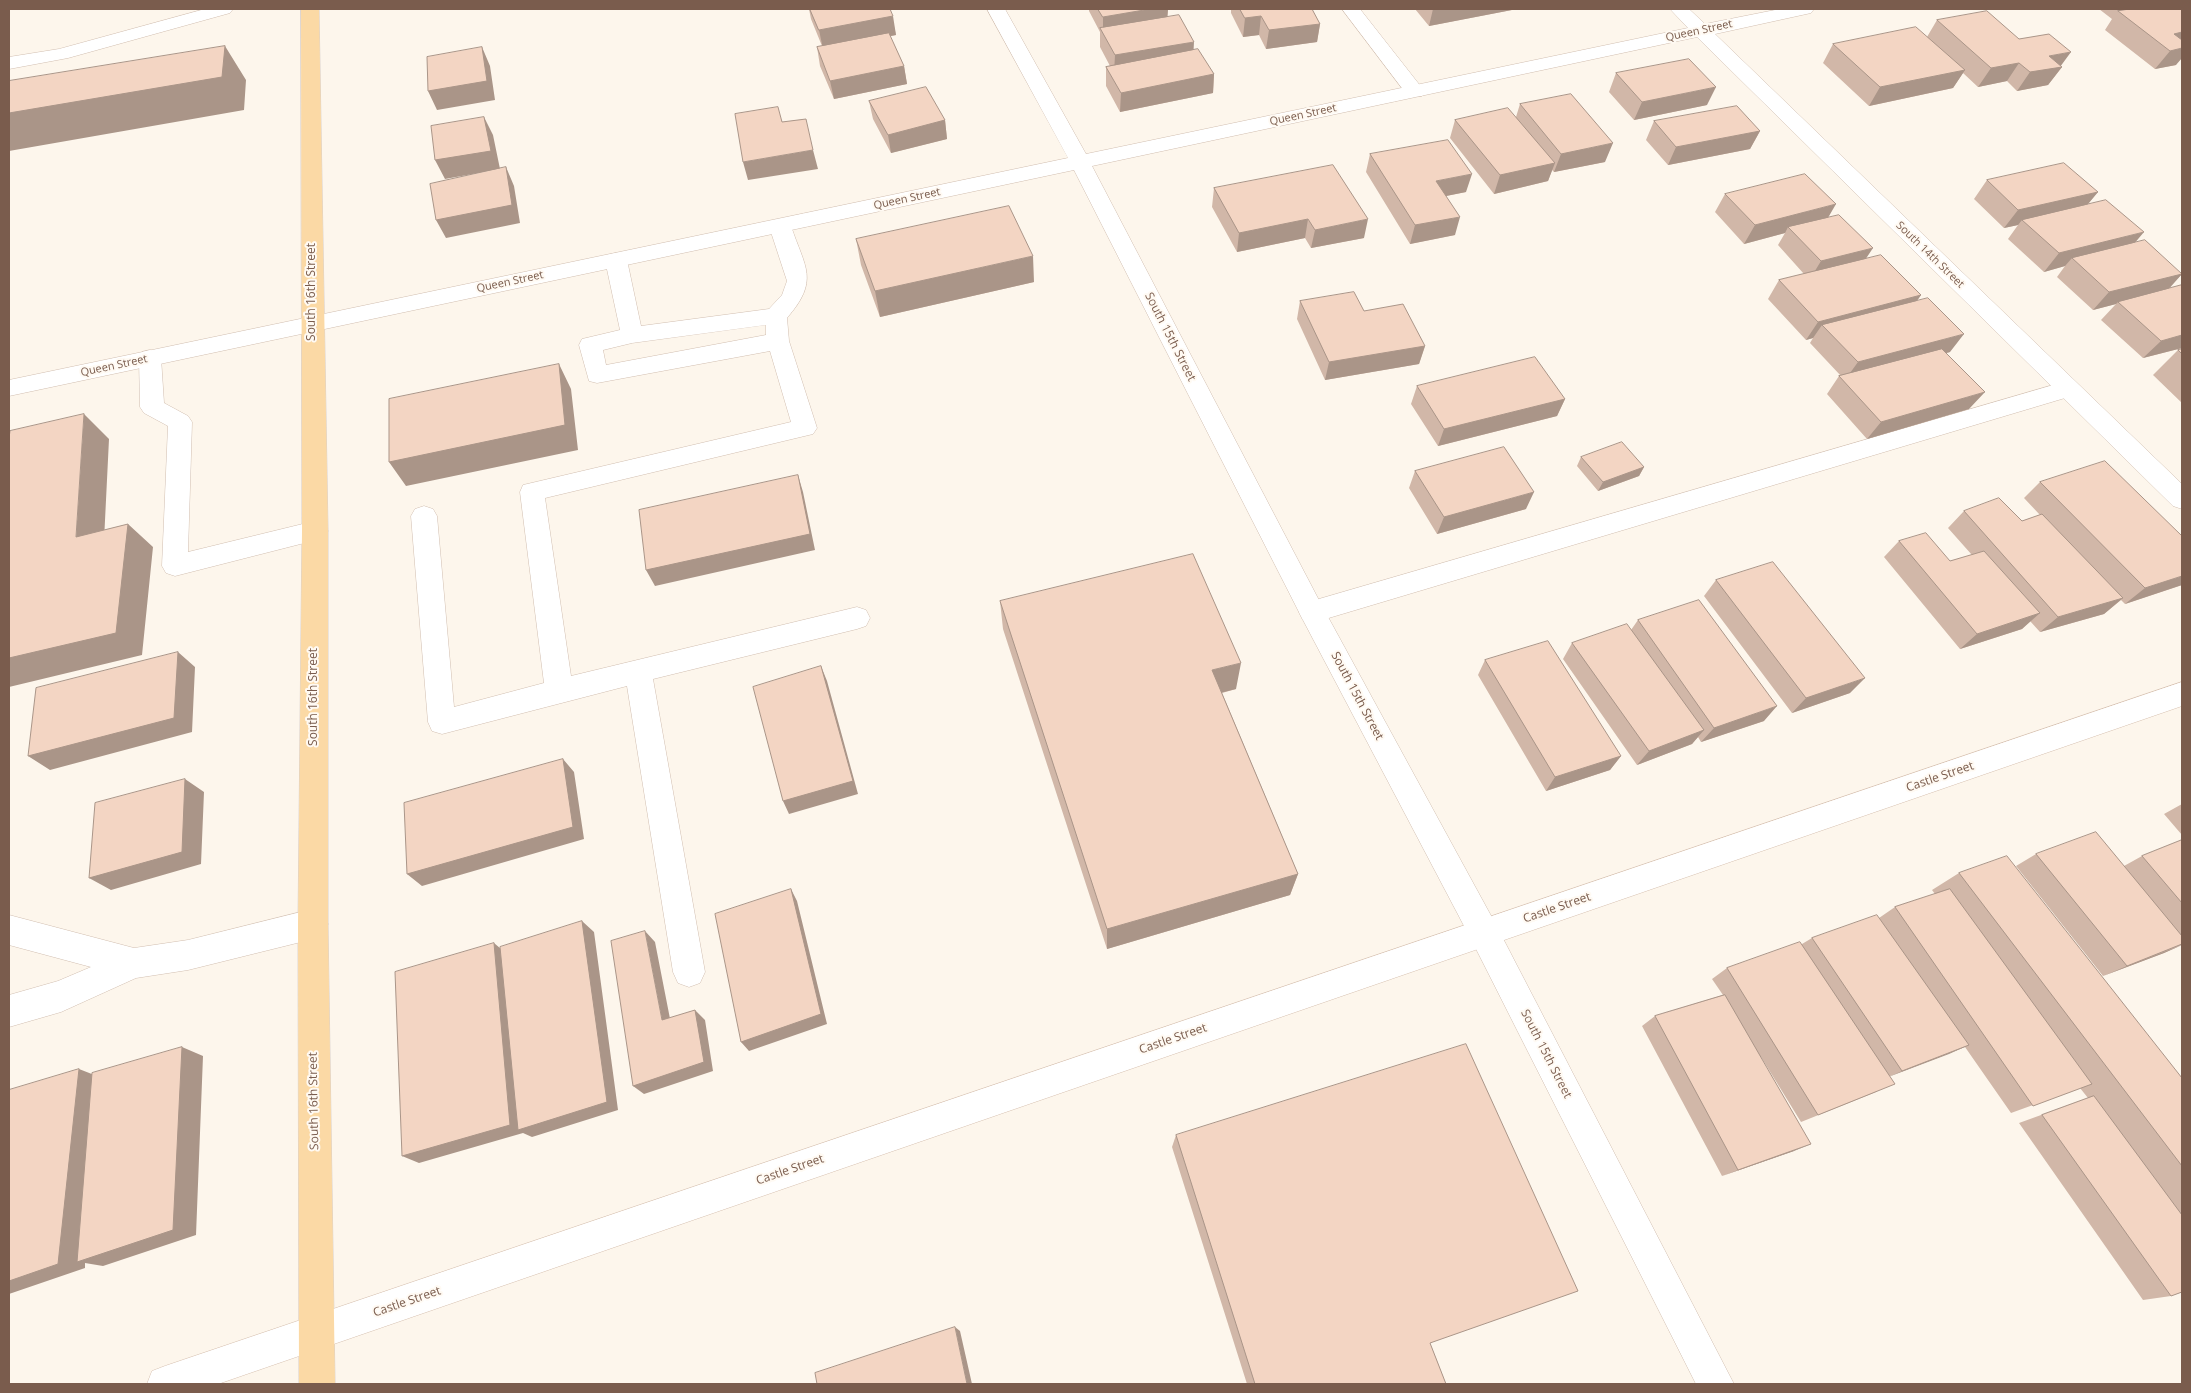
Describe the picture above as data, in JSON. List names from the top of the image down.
{
  "streets": {
    "main road": ["South 16th Street"],
    "street": [
      "Queen Street",
      "South 14th Street",
      "South 15th Street",
      "Castle Street"
    ]
  },
  "crossings": [
    ["Queen Street", "South 14th Street"],
    ["Queen Street", "South 16th Street"],
    ["Queen Street", "South 15th Street"],
    ["South 16th Street", "Castle Street"],
    ["South 15th Street", "Castle Street"]
  ]
}
